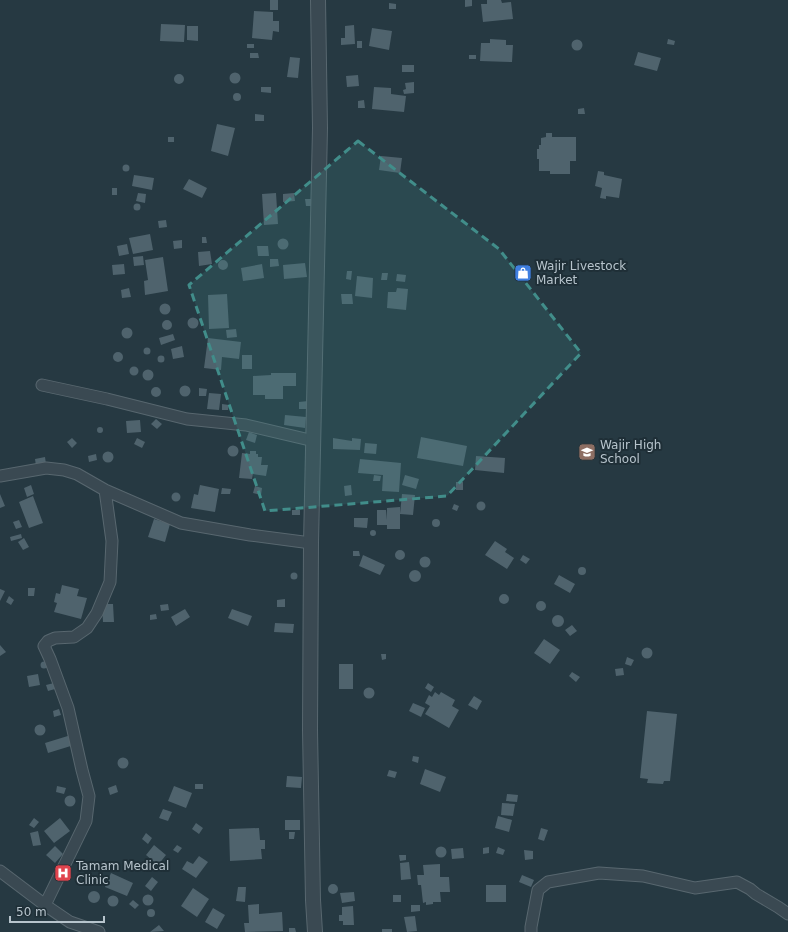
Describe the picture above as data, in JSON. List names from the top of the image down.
{
  "places": {
    "shop": ["Wajir Livestock Market"],
    "school or university": ["Wajir High School"],
    "hospital": ["Tamam Medical Clinic"]
  },
  "scale_bar": "50 m"
}
